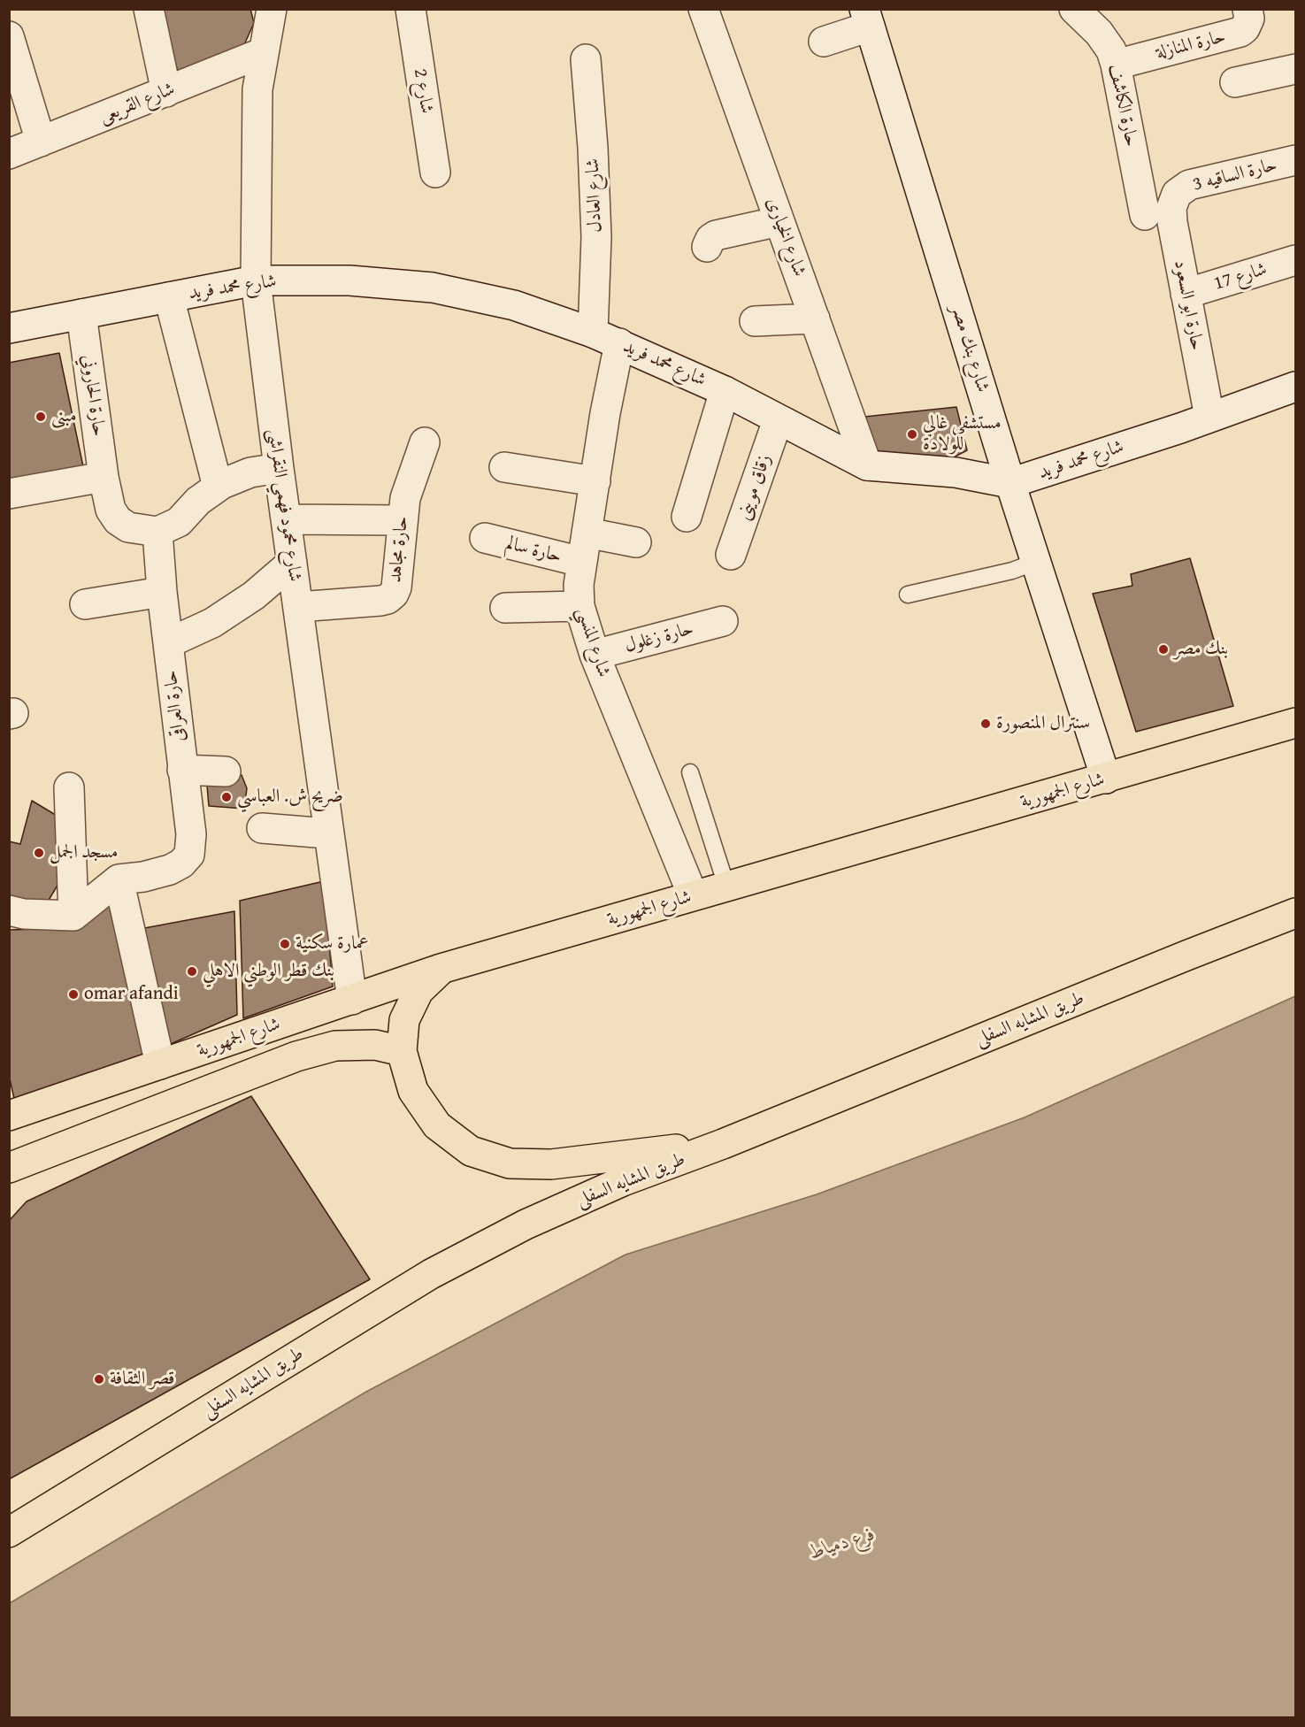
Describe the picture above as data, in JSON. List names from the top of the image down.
{
  "streets": {
    "main road": ["شارع الجمهورية", "طريق المشايه السفلى"],
    "street": [
      "حارة المنازلة",
      "شارع 2",
      "شارع القريعى",
      "حارة الكاشف",
      "حارة الساقيه 3",
      "شارع العادل",
      "شارع الخيارى",
      "شارع 17",
      "شارع محمد فريد",
      "حارة ابو السعود",
      "شارع بنك مصر",
      "حارة الحاروني",
      "زقاق موينى",
      "شارع محمود فهمي النقراشى",
      "حارة مجاهد",
      "حارة سالم",
      "حارة زغلول",
      "شارع المنسي",
      "حارة العراقى"
    ]
  },
  "crossings": [
    ["حارة المنازلة", "حارة الكاشف"],
    ["شارع القريعى", "شارع محمود فهمي النقراشى"],
    ["حارة الساقيه 3", "حارة ابو السعود"],
    ["شارع العادل", "شارع محمد فريد"],
    ["شارع العادل", "شارع المنسي"],
    ["شارع الخيارى", "شارع محمد فريد"],
    ["شارع 17", "حارة ابو السعود"],
    ["شارع محمد فريد", "حارة ابو السعود"],
    ["شارع محمد فريد", "شارع بنك مصر"],
    ["شارع محمد فريد", "حارة الحاروني"],
    ["شارع محمد فريد", "زقاق موينى"],
    ["شارع محمد فريد", "شارع محمود فهمي النقراشى"],
    ["شارع محمد فريد", "شارع المنسي"],
    ["شارع بنك مصر", "شارع الجمهورية"],
    ["حارة الحاروني", "حارة العراقى"],
    ["شارع محمود فهمي النقراشى", "حارة مجاهد"],
    ["شارع محمود فهمي النقراشى", "شارع الجمهورية"],
    ["حارة سالم", "شارع المنسي"],
    ["حارة زغلول", "شارع المنسي"],
    ["شارع المنسي", "شارع الجمهورية"]
  ],
  "water": ["فرع دمياط"],
  "places": [
    "مبنى",
    "مستشفى غالي للولادة",
    "بنك مصر",
    "سنترال المنصورة",
    "ضريح ش. العباسي",
    "مسجد الجمل",
    "عمارة سكنية",
    "بنك قطر الوطني الاهلي",
    "omar afandi",
    "قصر الثقافة"
  ]
}
